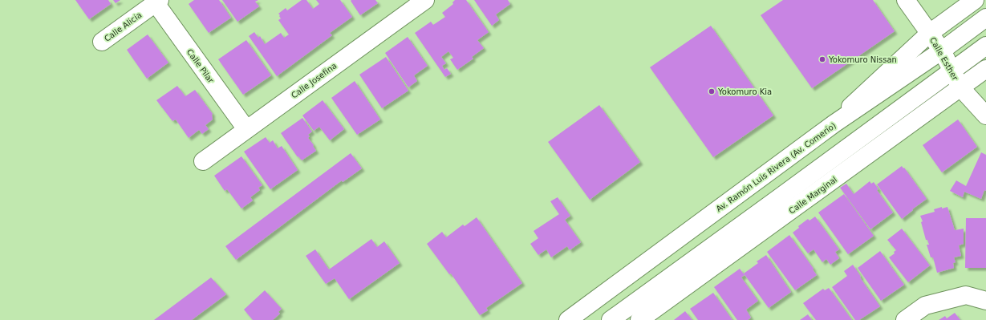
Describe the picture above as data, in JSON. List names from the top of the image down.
{
  "streets": {
    "street": [
      "Calle Alicia",
      "Calle Esther",
      "Calle Pilar",
      "Calle Josefina",
      "Av. Ramón Luis Rivera (Av. Comerío)",
      "Calle Marginal"
    ]
  },
  "crossings": [
    ["Calle Alicia", "Calle Pilar"],
    ["Calle Esther", "Av. Ramón Luis Rivera (Av. Comerío)"],
    ["Calle Esther", "Calle Marginal"],
    ["Calle Pilar", "Calle Josefina"]
  ],
  "places": ["Yokomuro Nissan", "Yokomuro Kia"]
}
